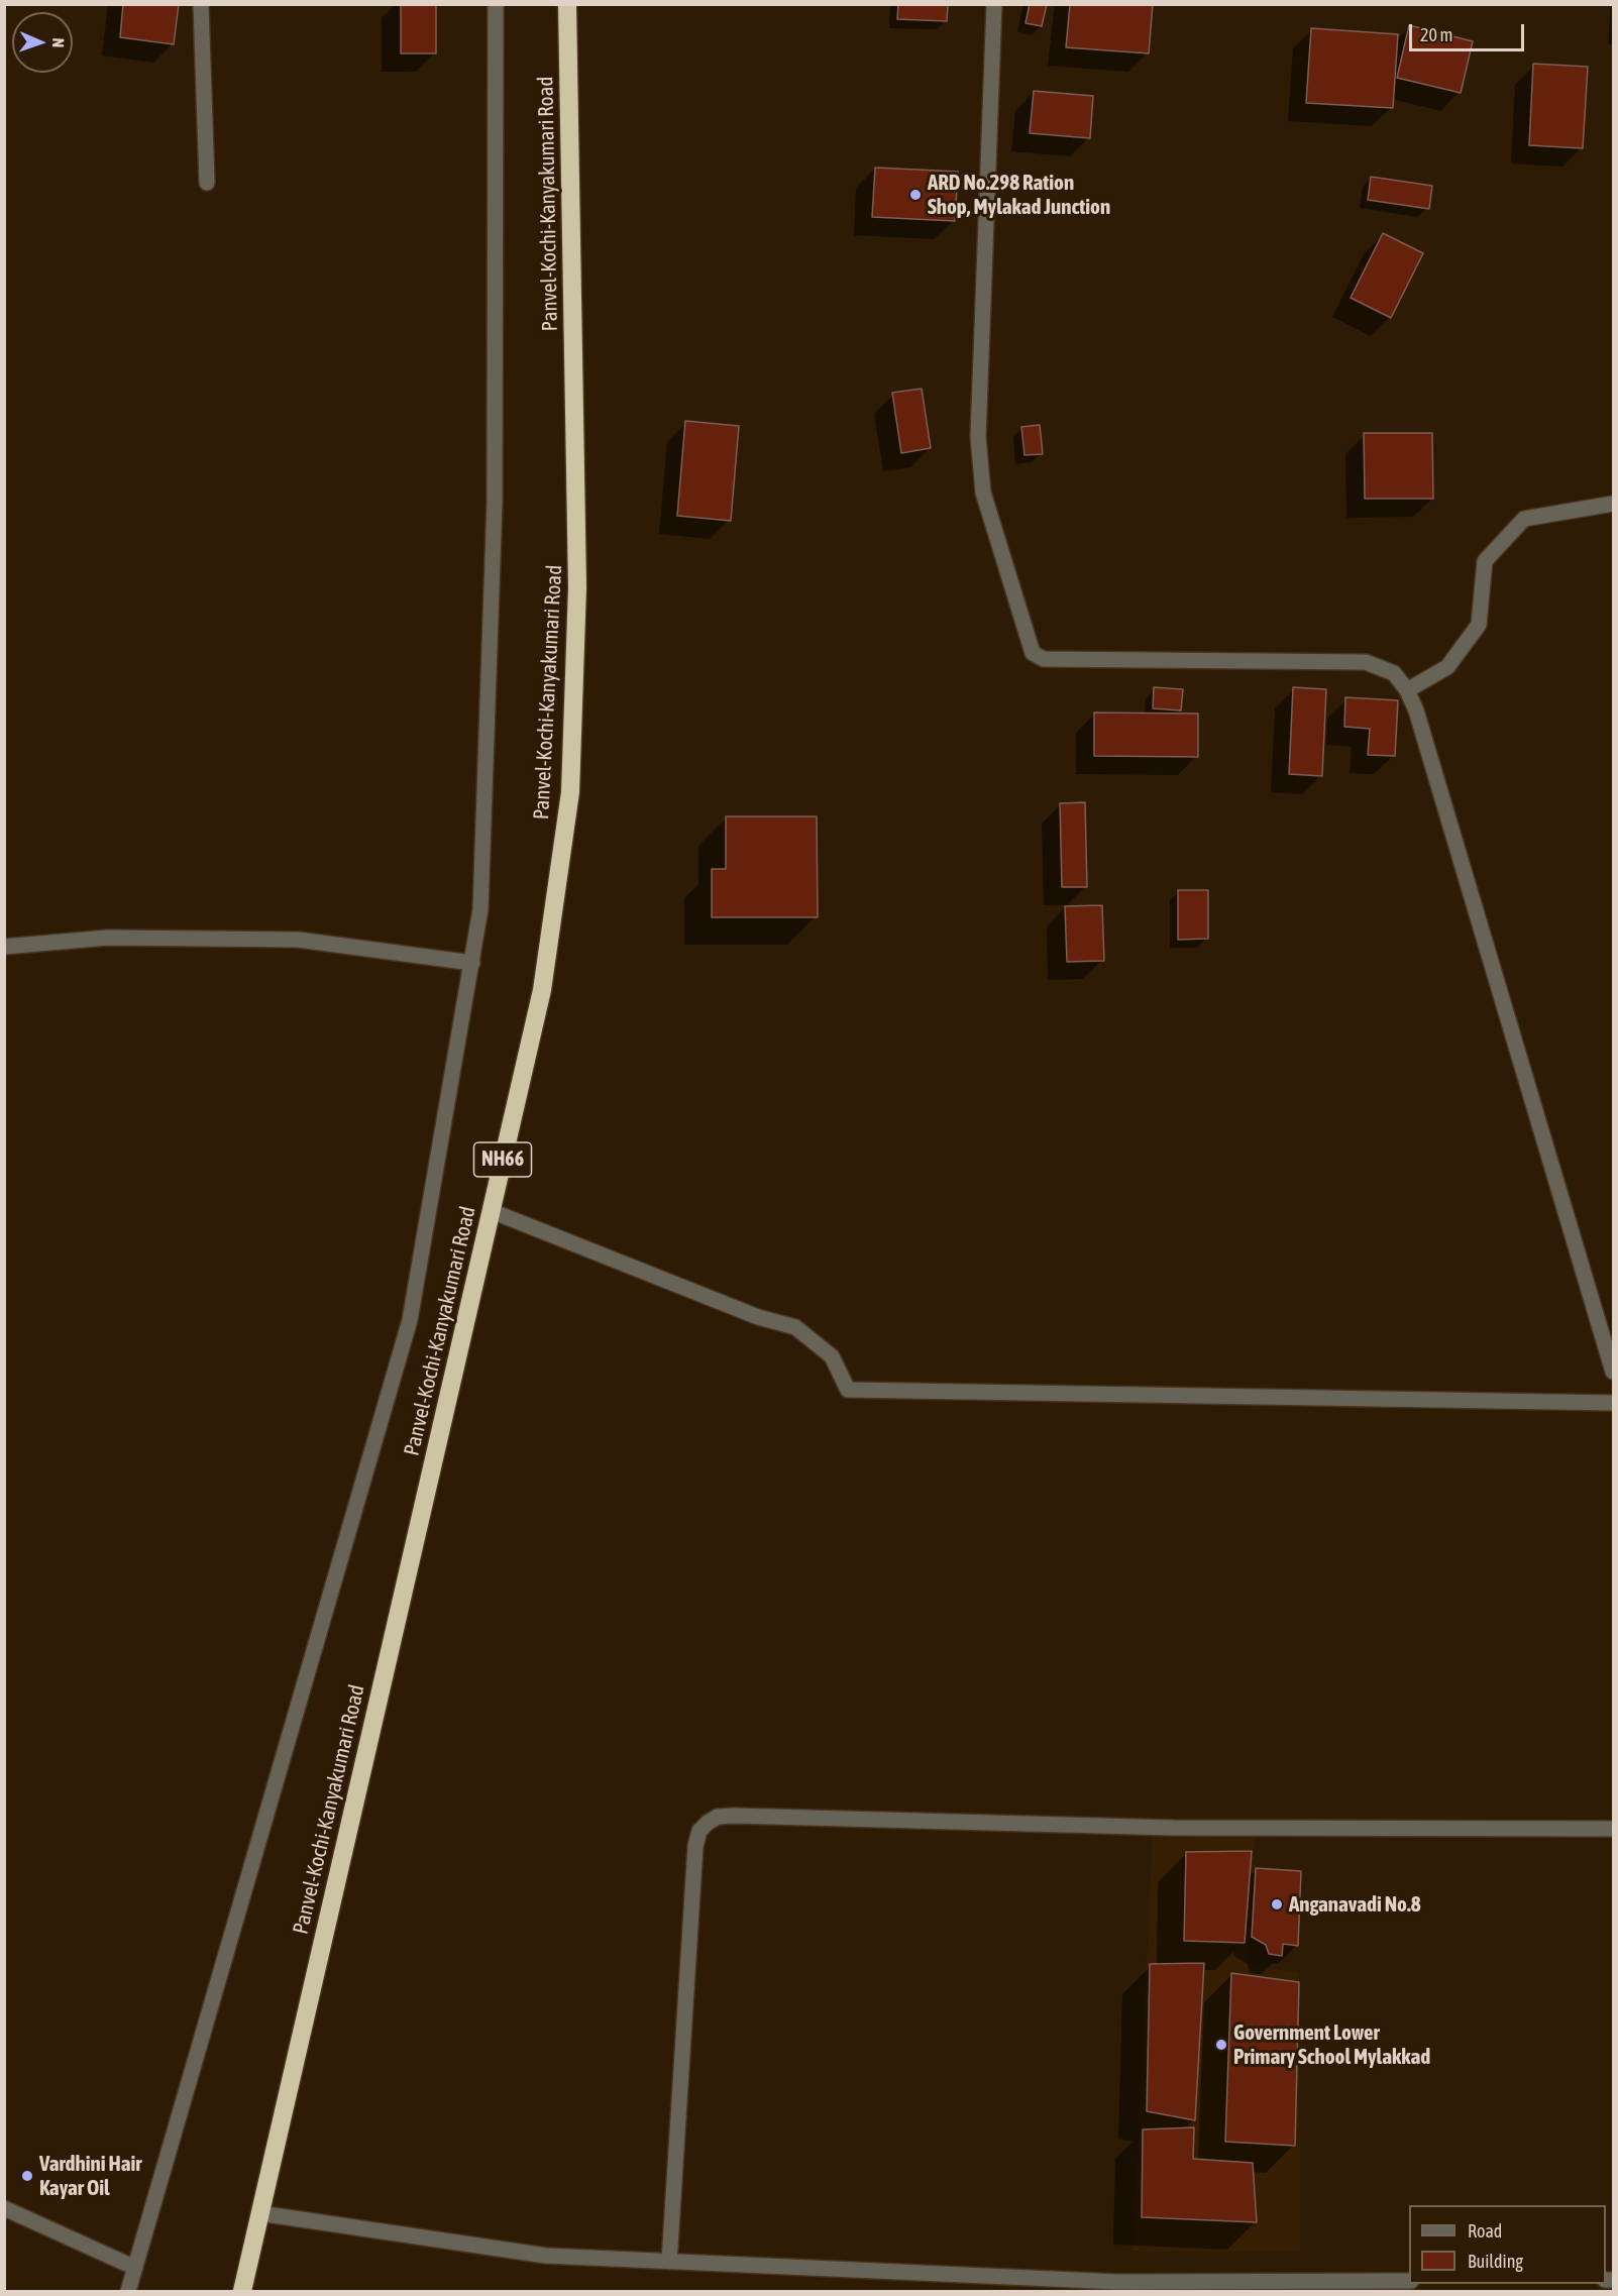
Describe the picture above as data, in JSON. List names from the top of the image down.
{
  "streets": {
    "highway": ["Panvel-Kochi-Kanyakumari Road", "NH66"]
  },
  "places": [
    "ARD No.298 Ration Shop, Mylakad Junction",
    "Anganavadi No.8",
    "Government Lower Primary School Mylakkad",
    "Vardhini Hair Kayar Oil"
  ],
  "legend": ["Road", "Building"],
  "scale_bar": "20 m",
  "north": "right"
}
